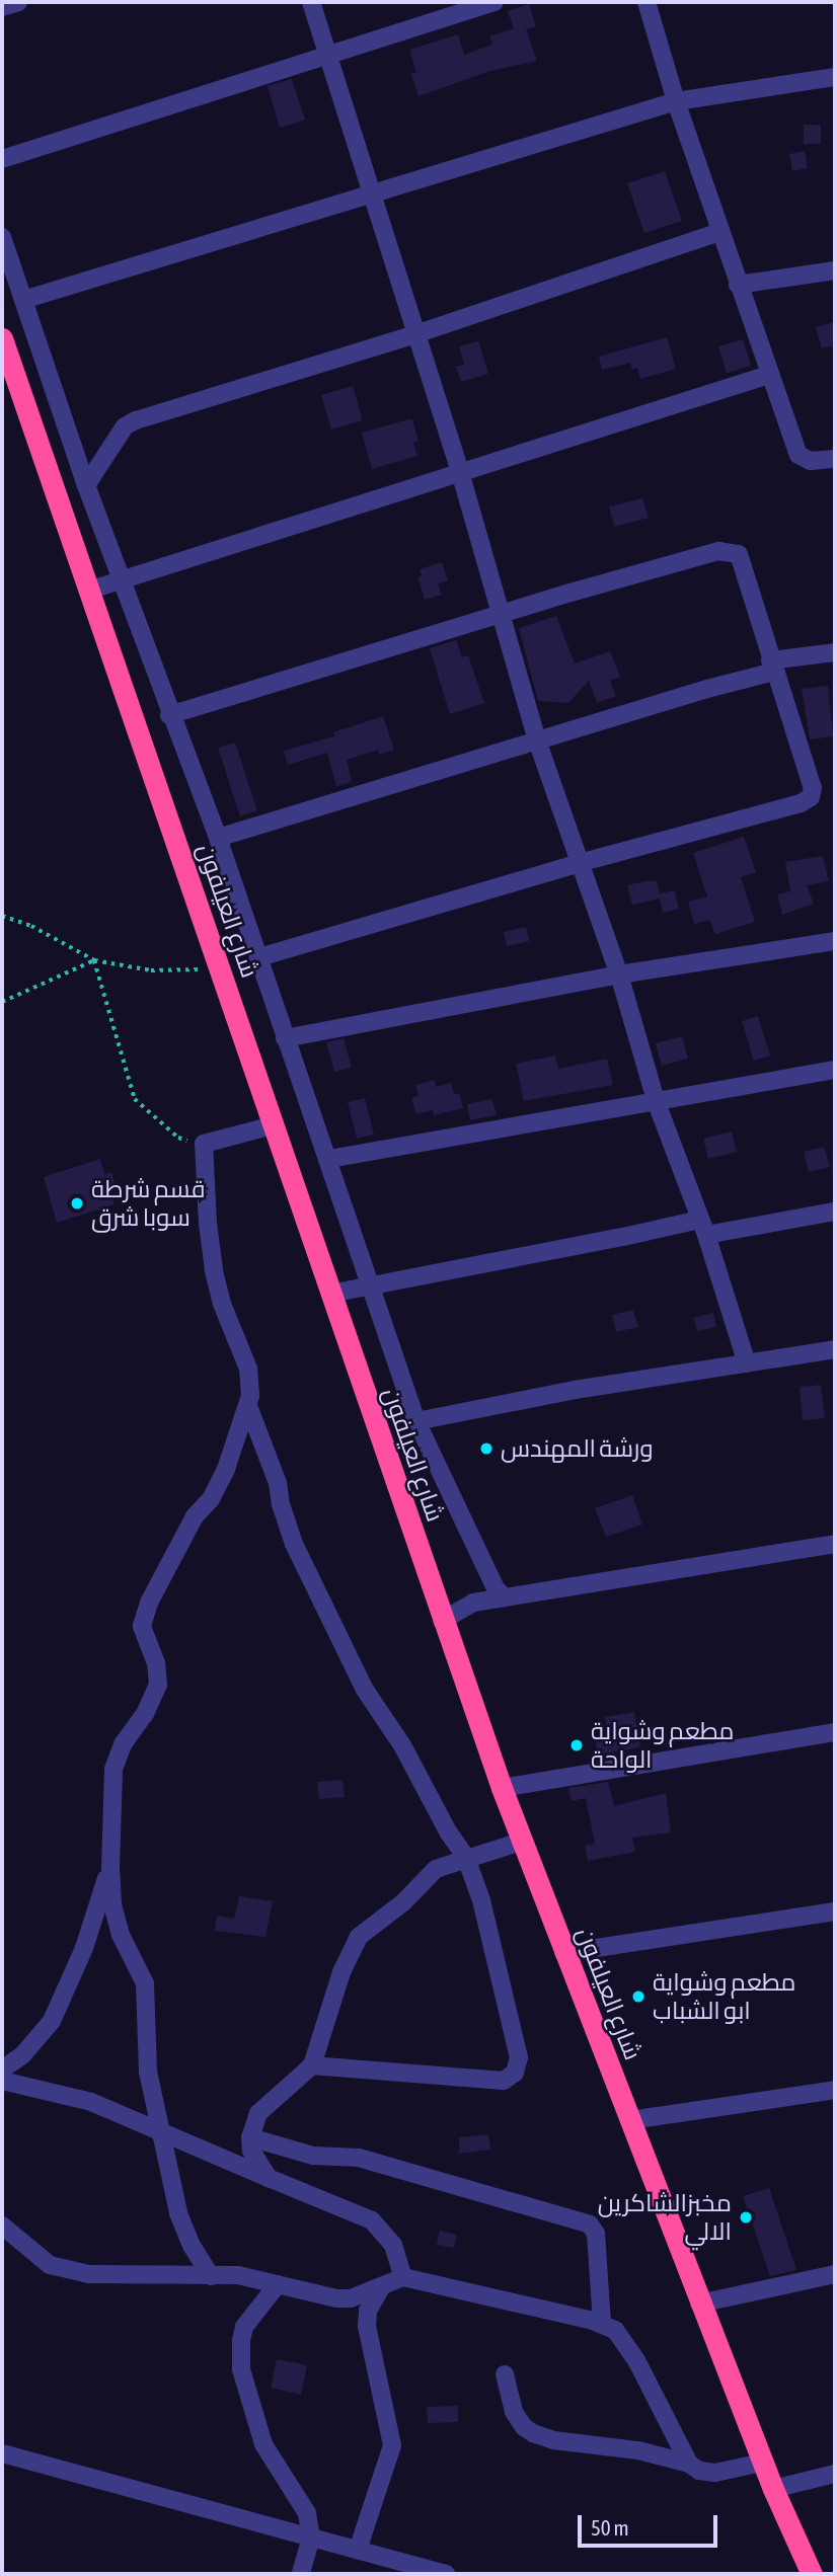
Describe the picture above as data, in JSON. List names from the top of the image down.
{
  "streets": {
    "highway": ["شارع العيلفون"]
  },
  "places": [
    "قسم شرطة سوبا شرق",
    "ورشة المهندس",
    "مطعم وشواية الواحة",
    "مطعم وشواية ابو الشباب",
    "مخبزالشاكرين الالي"
  ],
  "scale_bar": "50 m"
}
